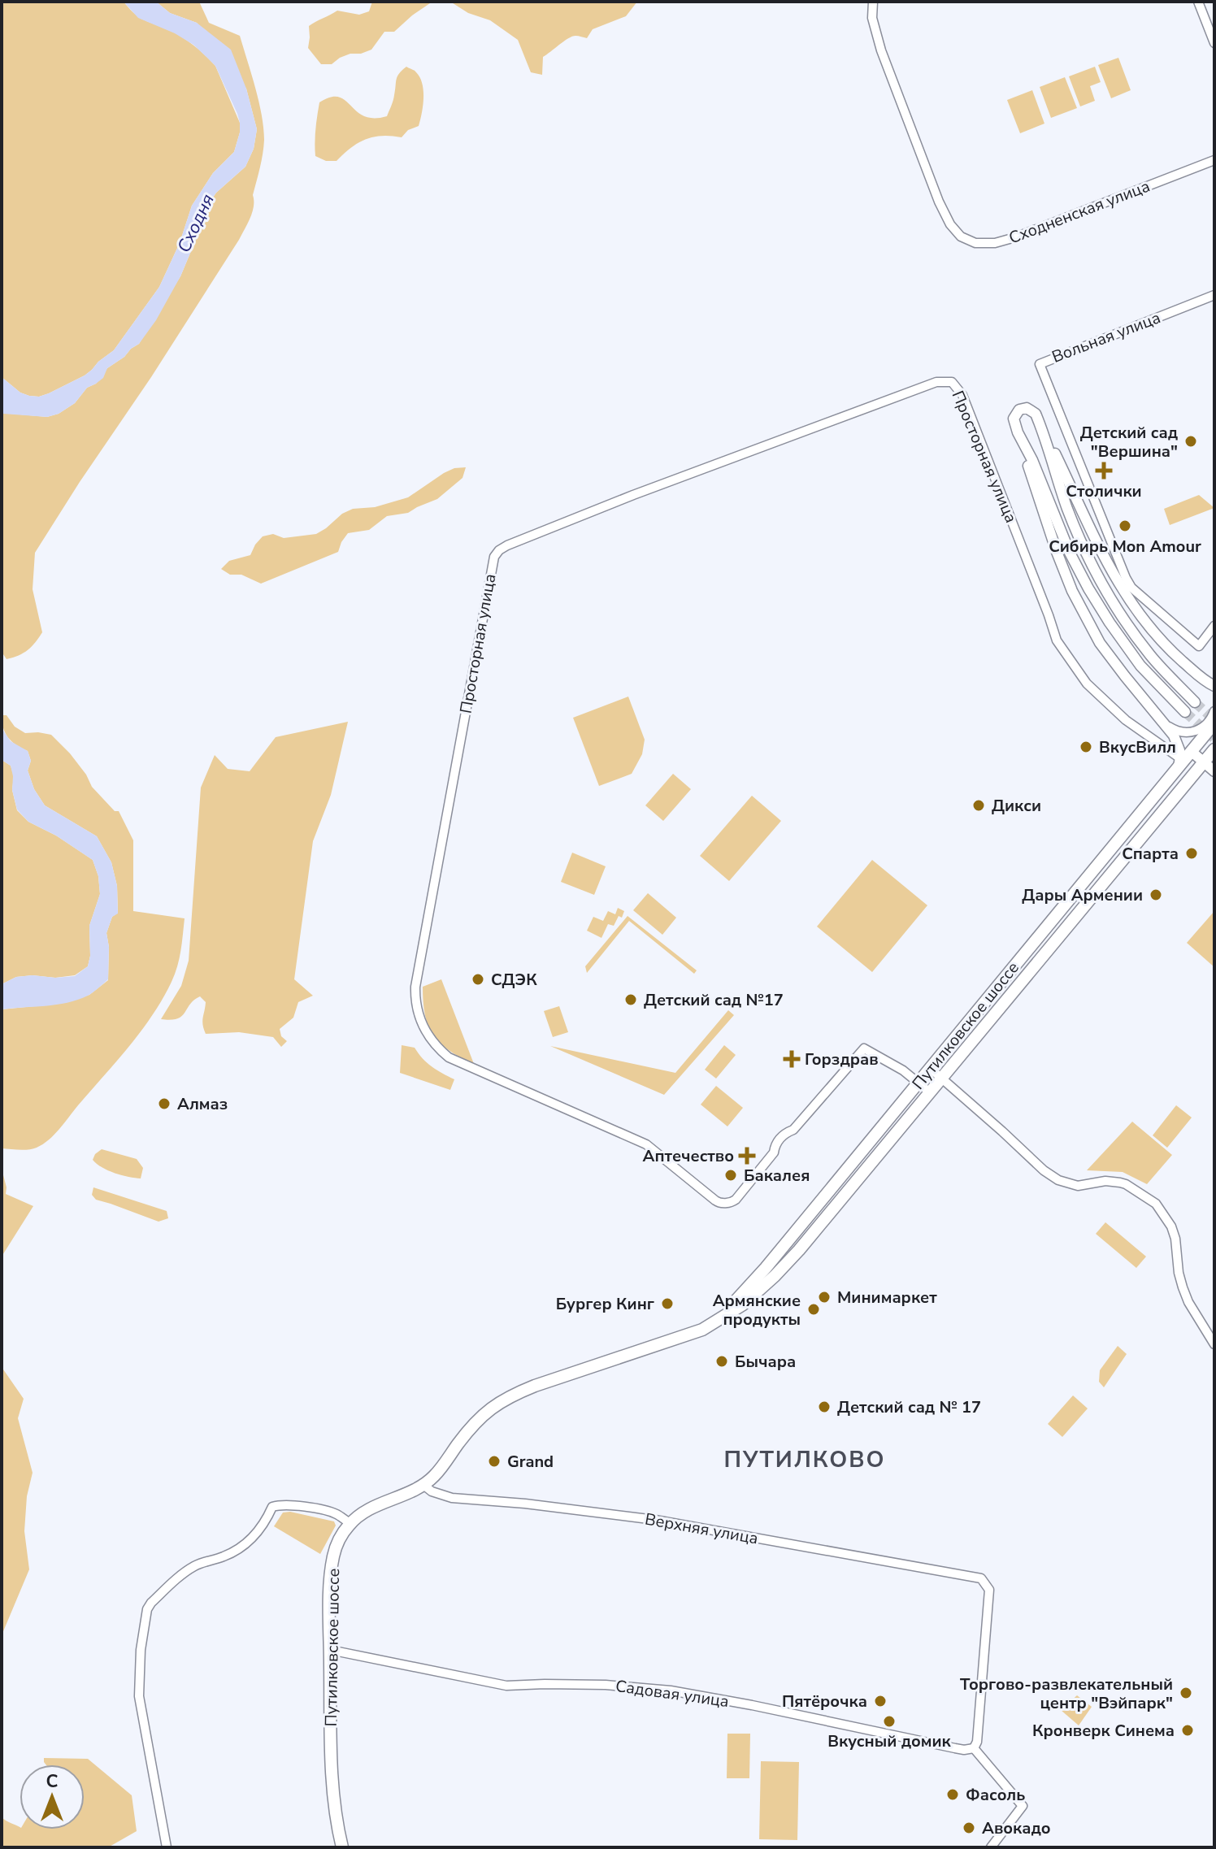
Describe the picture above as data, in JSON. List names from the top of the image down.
{
  "streets": {
    "main road": ["Путилковское шоссе"],
    "street": [
      "Сходненская улица",
      "Вольная улица",
      "Просторная улица",
      "Верхняя улица",
      "Садовая улица"
    ]
  },
  "crossings": [
    ["Просторная улица", "Путилковское шоссе"],
    ["Путилковское шоссе", "Верхняя улица"],
    ["Путилковское шоссе", "Садовая улица"],
    ["Верхняя улица", "Садовая улица"]
  ],
  "districts": ["ПУТИЛКОВО"],
  "water": ["Сходня"],
  "places": {
    "other": [
      "Детский сад \"Вершина\"",
      "Сибирь Mon Amour",
      "ВкусВилл",
      "Дикси",
      "Спарта",
      "Дары Армении",
      "СДЭК",
      "Детский сад №17",
      "Алмаз",
      "Бакалея",
      "Минимаркет",
      "Бургер Кинг",
      "Армянские продукты",
      "Бычара",
      "Детский сад № 17",
      "Grand",
      "Торгово-развлекательный центр \"Вэйпарк\"",
      "Пятёрочка",
      "Вкусный домик",
      "Кронверк Синема",
      "Фасоль",
      "Авокадо"
    ],
    "health": ["Столички", "Горздрав", "Аптечество"]
  },
  "north": "top"
}
